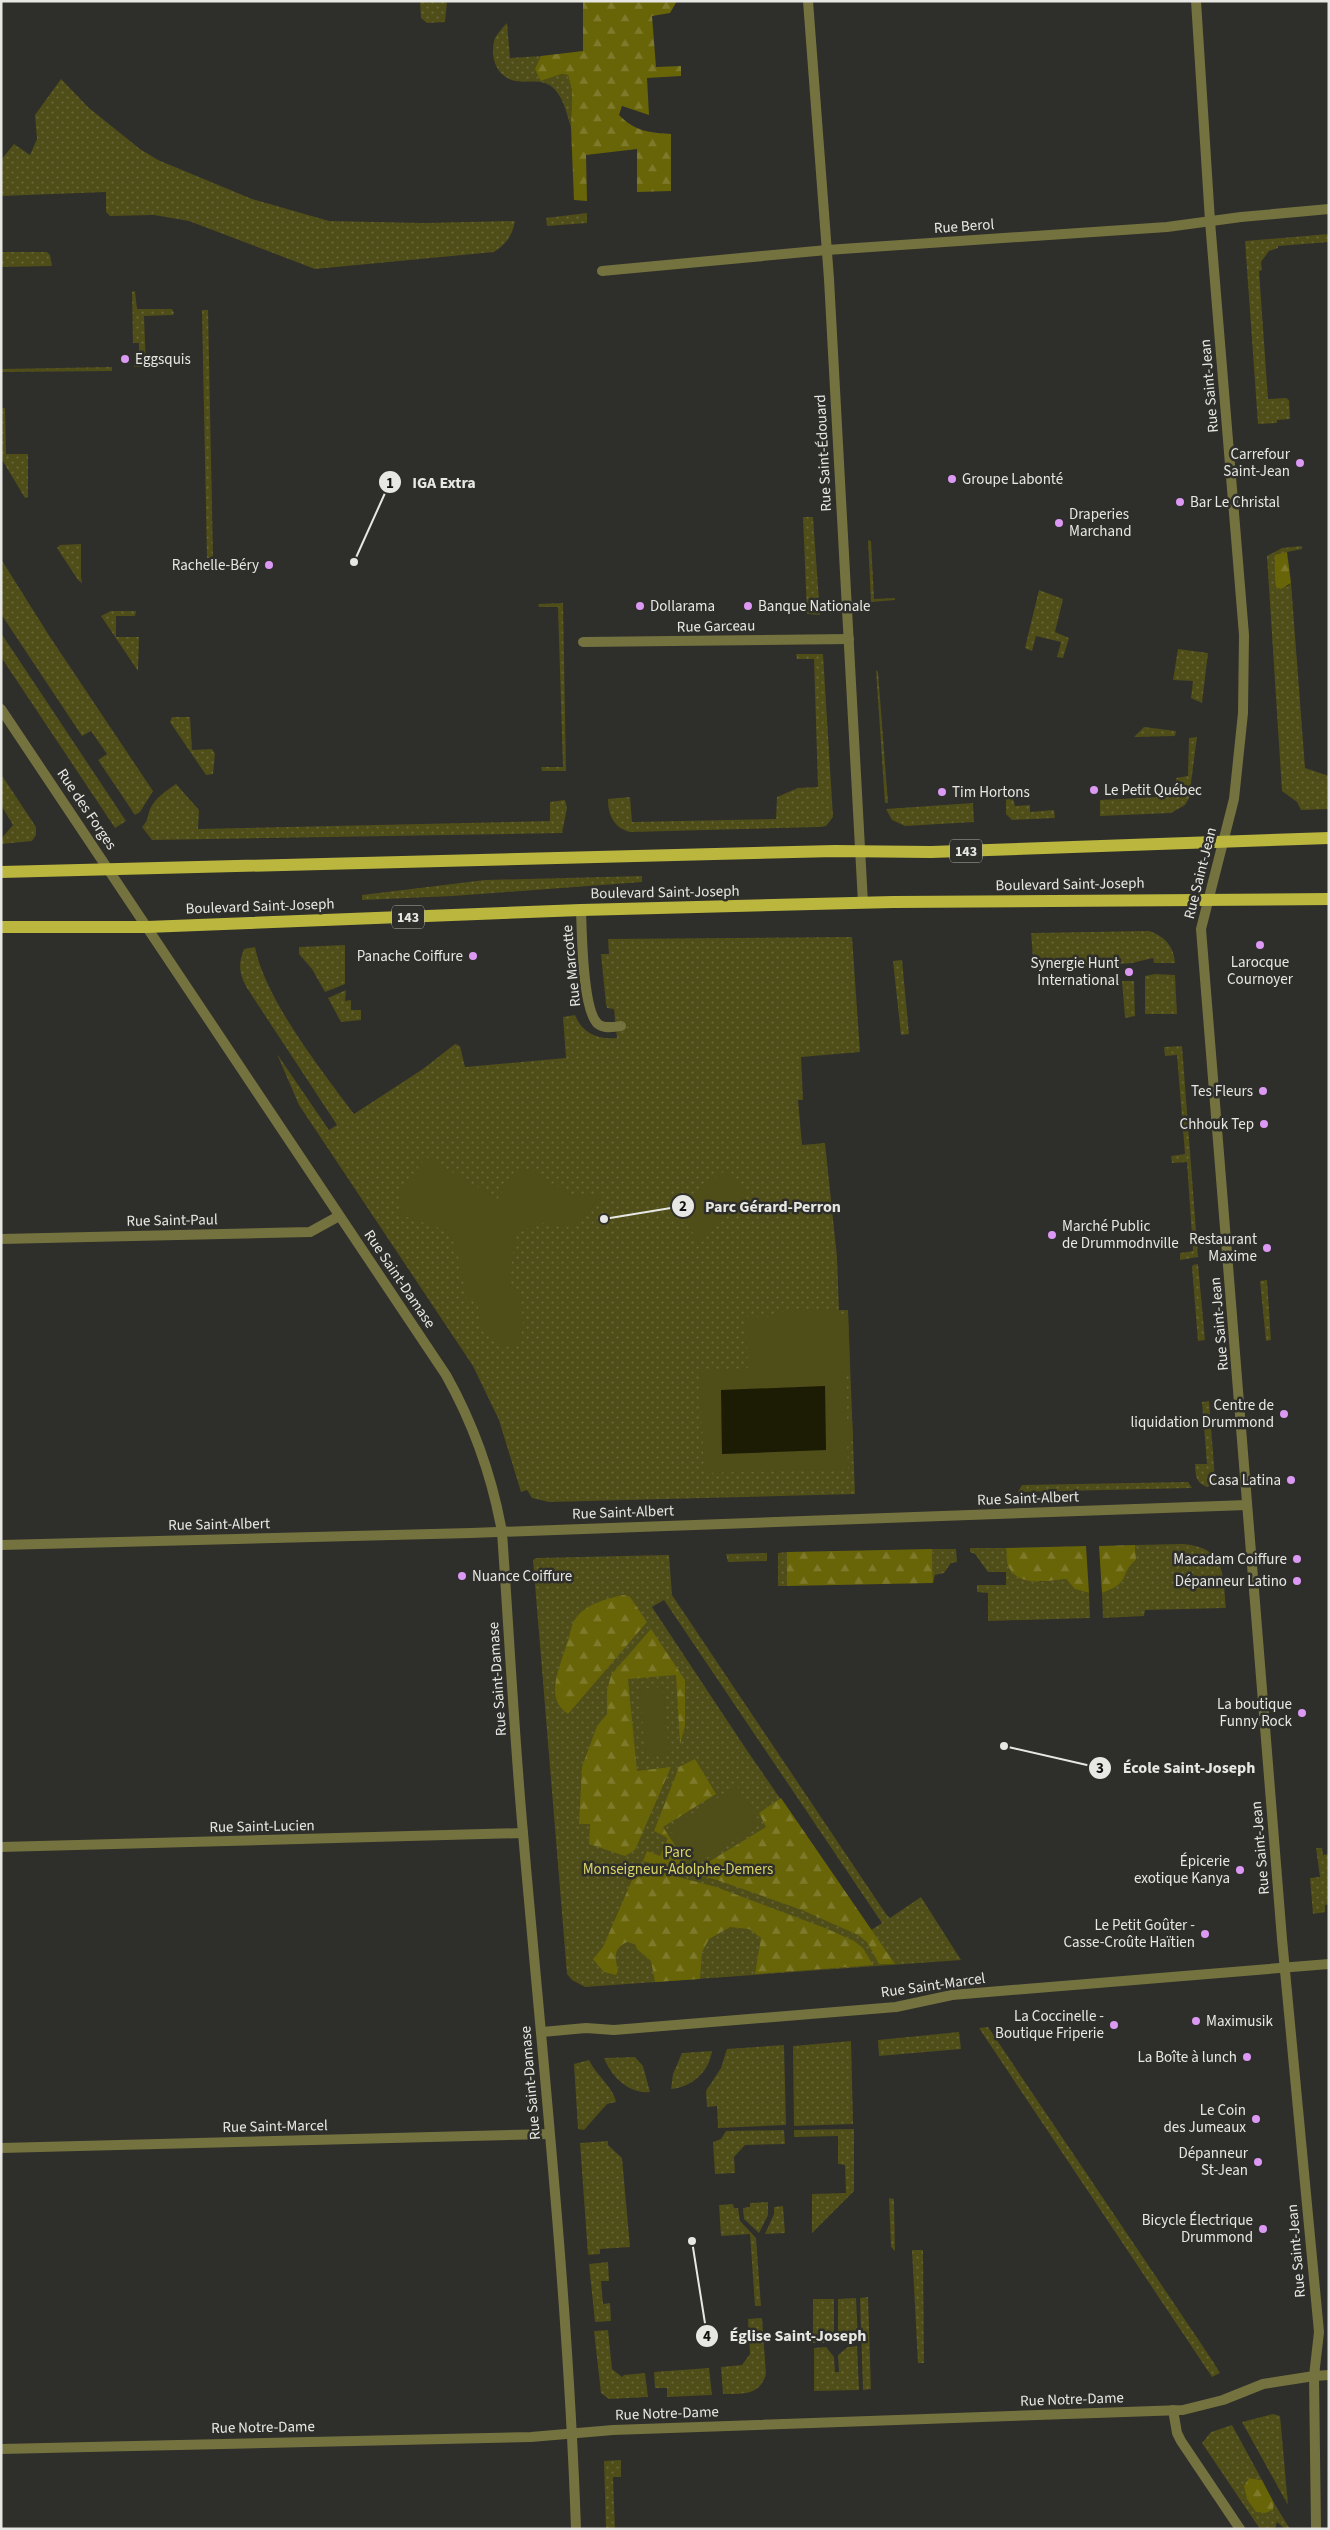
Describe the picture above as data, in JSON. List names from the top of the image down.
{
  "streets": {
    "main road": ["143", "Boulevard Saint-Joseph"],
    "street": [
      "Rue Berol",
      "Rue Saint-Jean",
      "Rue Saint-Édouard",
      "Rue Garceau",
      "Rue des Forges",
      "Rue Marcotte",
      "Rue Saint-Paul",
      "Rue Saint-Damase",
      "Rue Saint-Albert",
      "Rue Saint-Lucien",
      "Rue Saint-Marcel",
      "Rue Notre-Dame"
    ]
  },
  "crossings": [
    ["Rue Berol", "Rue Saint-Jean"],
    ["Rue Berol", "Rue Saint-Édouard"],
    ["Rue Saint-Jean", "143"],
    ["Rue Saint-Jean", "Boulevard Saint-Joseph"],
    ["Rue Saint-Jean", "Rue Saint-Albert"],
    ["Rue Saint-Jean", "Rue Saint-Marcel"],
    ["Rue Saint-Jean", "Rue Notre-Dame"],
    ["Rue Saint-Édouard", "Rue Garceau"],
    ["Rue Saint-Édouard", "143"],
    ["Rue Saint-Édouard", "Boulevard Saint-Joseph"],
    ["Rue des Forges", "143"],
    ["Rue des Forges", "Boulevard Saint-Joseph"],
    ["Rue des Forges", "Rue Saint-Damase"],
    ["Boulevard Saint-Joseph", "Rue Marcotte"],
    ["Boulevard Saint-Joseph", "Rue Saint-Damase"],
    ["Rue Saint-Paul", "Rue Saint-Damase"],
    ["Rue Saint-Damase", "Rue Saint-Albert"],
    ["Rue Saint-Damase", "Rue Saint-Lucien"],
    ["Rue Saint-Damase", "Rue Saint-Marcel"],
    ["Rue Saint-Damase", "Rue Notre-Dame"]
  ],
  "parks": ["Parc Monseigneur-Adolphe-Demers"],
  "places": [
    "Eggsquis",
    "Carrefour Saint-Jean",
    "Groupe Labonté",
    "Bar Le Christal",
    "Draperies Marchand",
    "IGA Extra",
    "Rachelle-Béry",
    "Dollarama",
    "Banque Nationale",
    "Le Petit Québec",
    "Tim Hortons",
    "Larocque Cournoyer",
    "Panache Coiffure",
    "Synergie Hunt International",
    "Tes Fleurs",
    "Chhouk Tep",
    "Parc Gérard-Perron",
    "Marché Public de Drummodnville",
    "Restaurant Maxime",
    "Centre de liquidation Drummond",
    "Casa Latina",
    "Macadam Coiffure",
    "Nuance Coiffure",
    "Dépanneur Latino",
    "La boutique Funny Rock",
    "École Saint-Joseph",
    "Épicerie exotique Kanya",
    "Le Petit Goûter - Casse-Croûte Haïtien",
    "Maximusik",
    "La Coccinelle - Boutique Friperie",
    "La Boîte à lunch",
    "Le Coin des Jumeaux",
    "Dépanneur St-Jean",
    "Bicycle Électrique Drummond",
    "Église Saint-Joseph"
  ]
}
